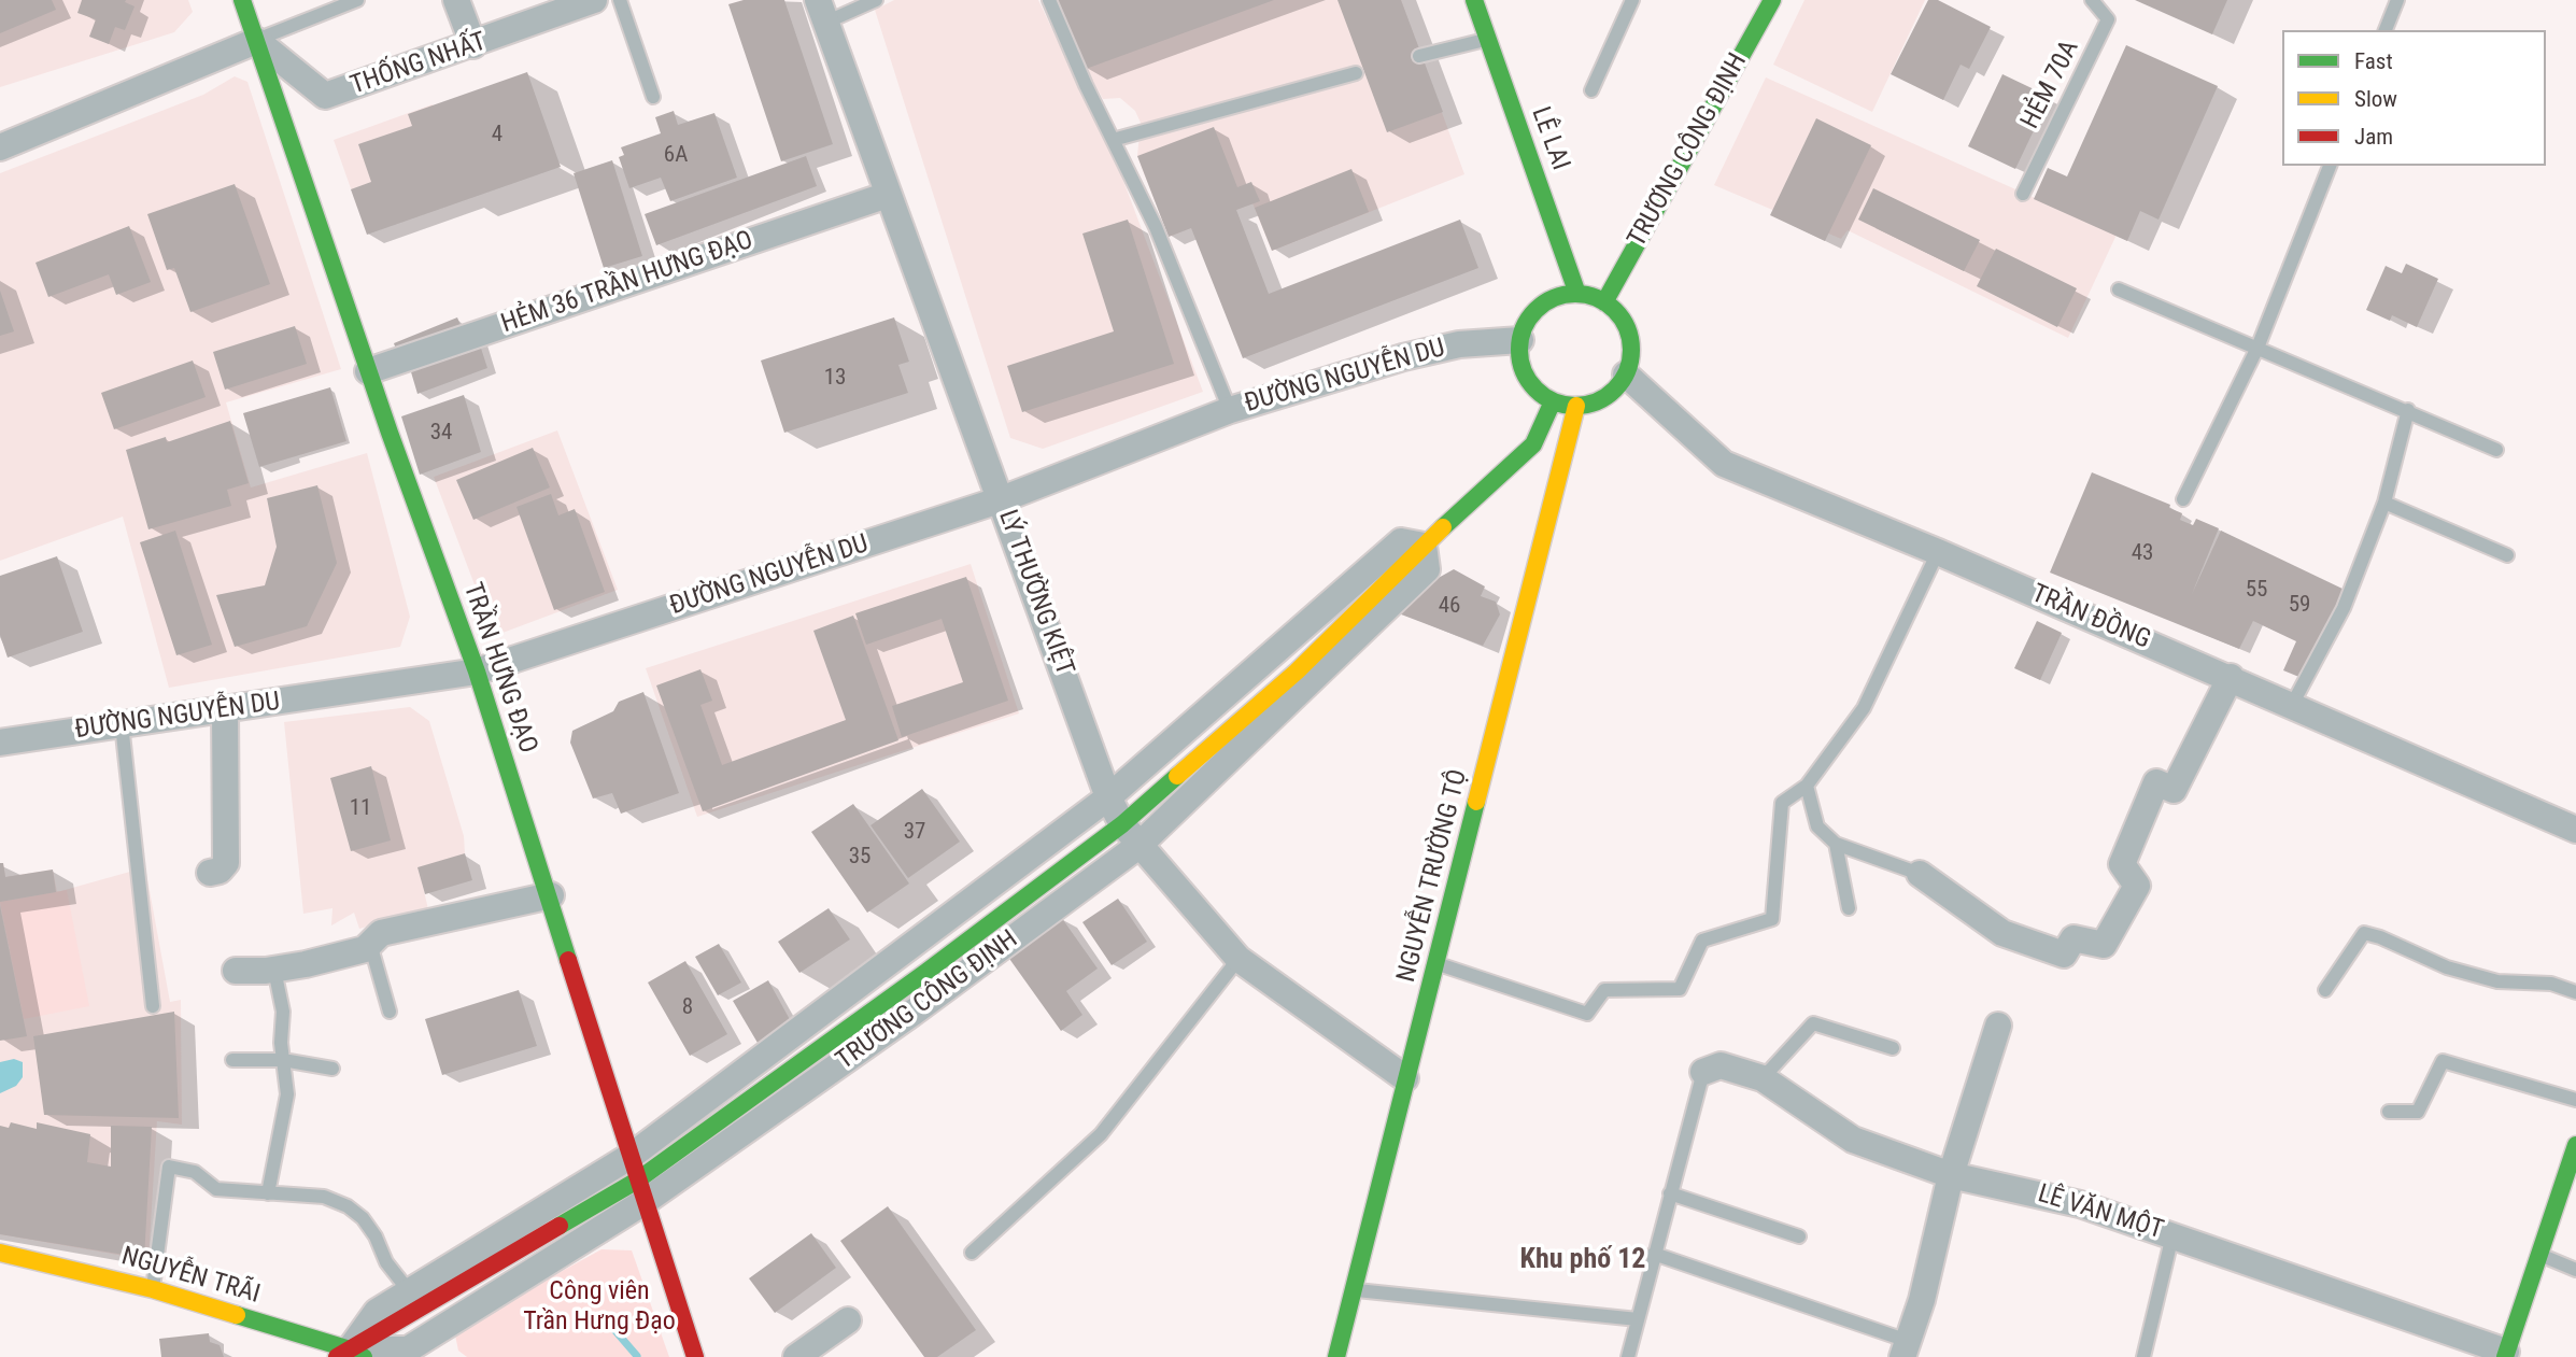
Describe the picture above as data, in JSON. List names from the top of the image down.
{
  "streets": {
    "main road": [
      "LÊ LAI",
      "TRƯƠNG CÔNG ĐỊNH",
      "TRẦN HƯNG ĐẠO",
      "NGUYỄN TRƯỜNG TỘ",
      "NGUYỄN TRÃI"
    ],
    "street": [
      "THỐNG NHẤT",
      "HẺM 36 TRẦN HƯNG ĐẠO",
      "ĐƯỜNG NGUYỄN DU",
      "LÝ THƯỜNG KIỆT",
      "TRẦN ĐỒNG",
      "LÊ VĂN MỘT"
    ],
    "lane": ["HẺM 70A"]
  },
  "crossings": [
    ["THỐNG NHẤT", "TRẦN HƯNG ĐẠO"],
    ["LÊ LAI", "TRƯƠNG CÔNG ĐỊNH"],
    ["LÊ LAI", "ĐƯỜNG NGUYỄN DU"],
    ["LÊ LAI", "TRẦN ĐỒNG"],
    ["LÊ LAI", "NGUYỄN TRƯỜNG TỘ"],
    ["TRƯƠNG CÔNG ĐỊNH", "ĐƯỜNG NGUYỄN DU"],
    ["TRƯƠNG CÔNG ĐỊNH", "LÝ THƯỜNG KIỆT"],
    ["TRƯƠNG CÔNG ĐỊNH", "TRẦN ĐỒNG"],
    ["TRƯƠNG CÔNG ĐỊNH", "TRẦN HƯNG ĐẠO"],
    ["TRƯƠNG CÔNG ĐỊNH", "NGUYỄN TRƯỜNG TỘ"],
    ["TRƯƠNG CÔNG ĐỊNH", "NGUYỄN TRÃI"],
    ["HẺM 36 TRẦN HƯNG ĐẠO", "LÝ THƯỜNG KIỆT"],
    ["HẺM 36 TRẦN HƯNG ĐẠO", "TRẦN HƯNG ĐẠO"],
    ["ĐƯỜNG NGUYỄN DU", "LÝ THƯỜNG KIỆT"],
    ["ĐƯỜNG NGUYỄN DU", "TRẦN ĐỒNG"],
    ["ĐƯỜNG NGUYỄN DU", "TRẦN HƯNG ĐẠO"],
    ["ĐƯỜNG NGUYỄN DU", "NGUYỄN TRƯỜNG TỘ"],
    ["LÝ THƯỜNG KIỆT", "NGUYỄN TRƯỜNG TỘ"],
    ["TRẦN ĐỒNG", "NGUYỄN TRƯỜNG TỘ"]
  ],
  "districts": ["Khu phố 12"],
  "parks": ["Công viên Trần Hưng Đạo"],
  "house_numbers": [
    "4",
    "6A",
    "13",
    "34",
    "43",
    "55",
    "59",
    "46",
    "11",
    "37",
    "35",
    "8"
  ],
  "legend": ["Fast", "Slow", "Jam"]
}
